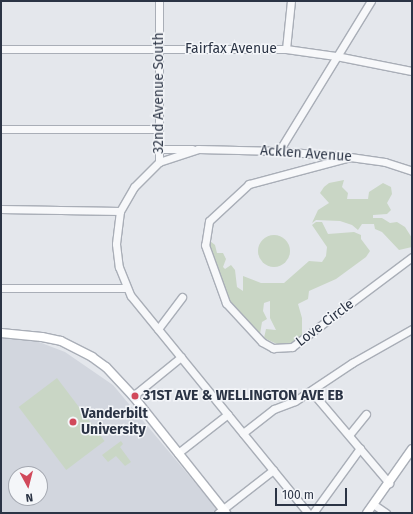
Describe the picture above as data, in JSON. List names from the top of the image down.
{
  "streets": {
    "street": [
      "Fairfax Avenue",
      "32nd Avenue South",
      "Acklen Avenue",
      "Love Circle"
    ]
  },
  "crossings": [
    ["Fairfax Avenue", "32nd Avenue South"],
    ["32nd Avenue South", "Acklen Avenue"],
    ["Acklen Avenue", "Love Circle"]
  ],
  "places": ["31ST AVE & WELLINGTON AVE EB", "Vanderbilt University"],
  "scale_bar": "100 m",
  "north": "bottom"
}
